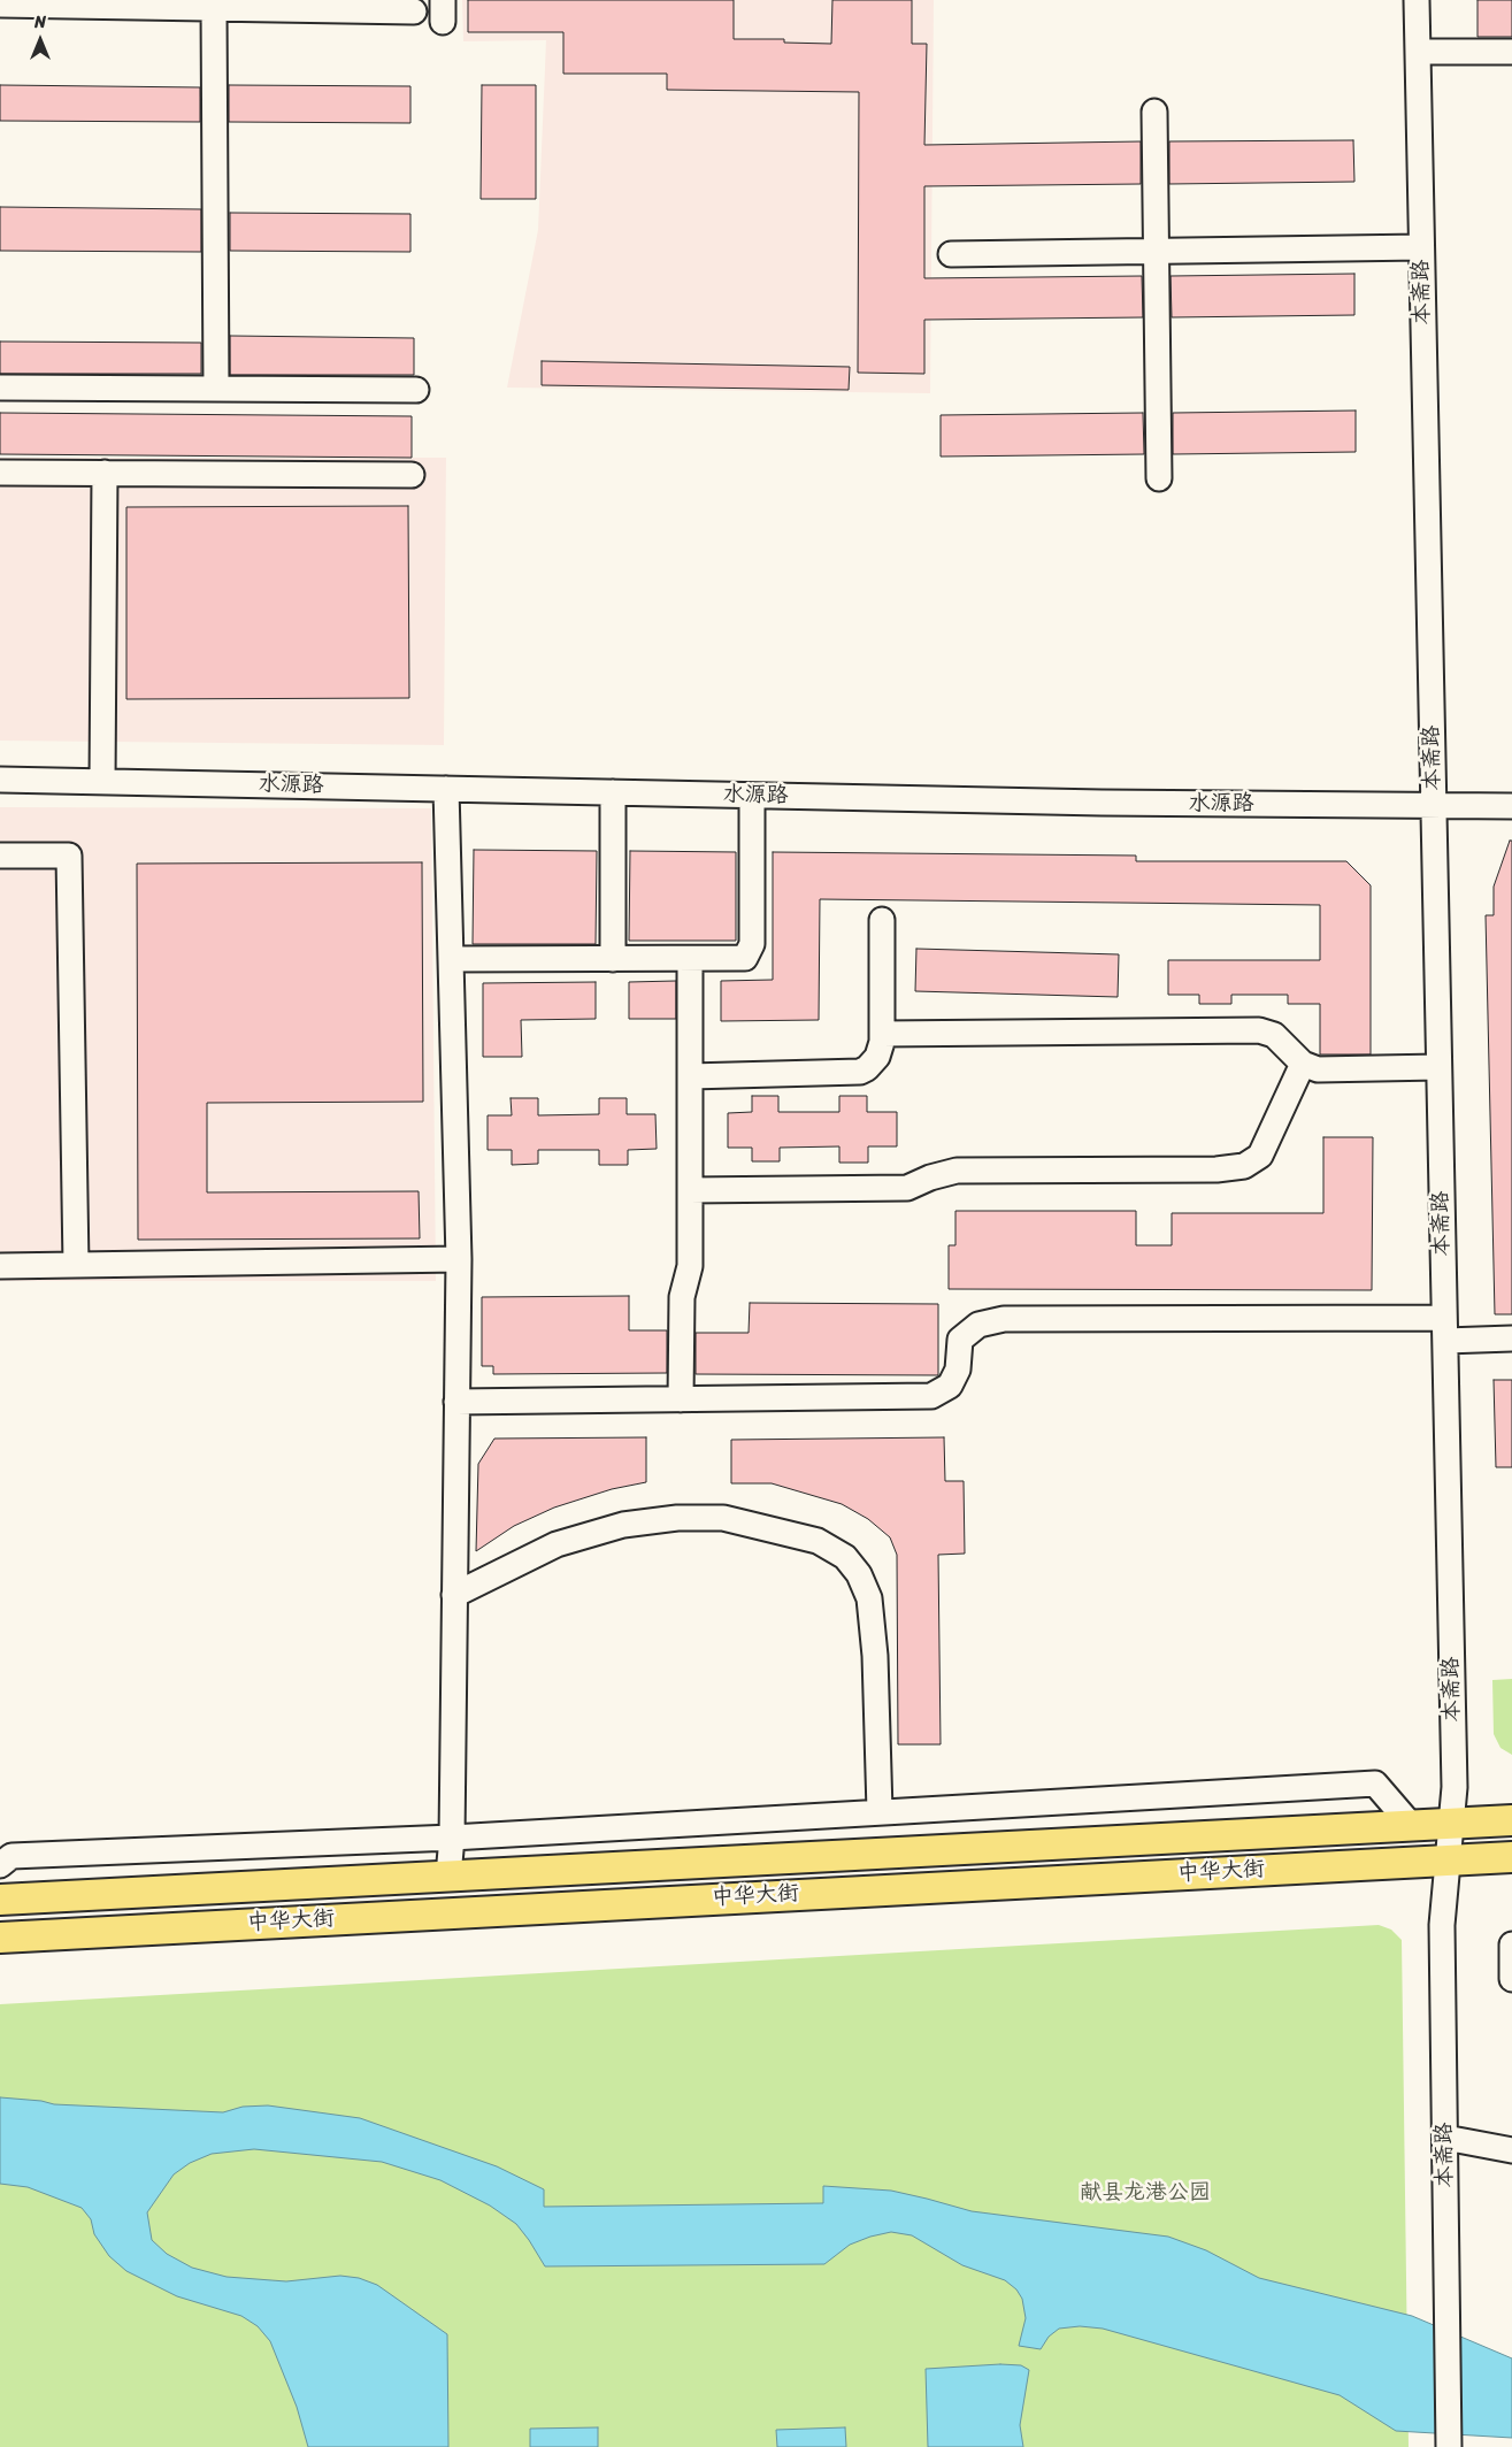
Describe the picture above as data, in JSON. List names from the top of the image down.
{
  "streets": {
    "main road": ["中华大街"],
    "street": ["本斋路", "水源路"]
  },
  "crossings": [
    ["本斋路", "水源路"],
    ["本斋路", "中华大街"]
  ],
  "parks": ["献县龙港公园"],
  "north": "top"
}
